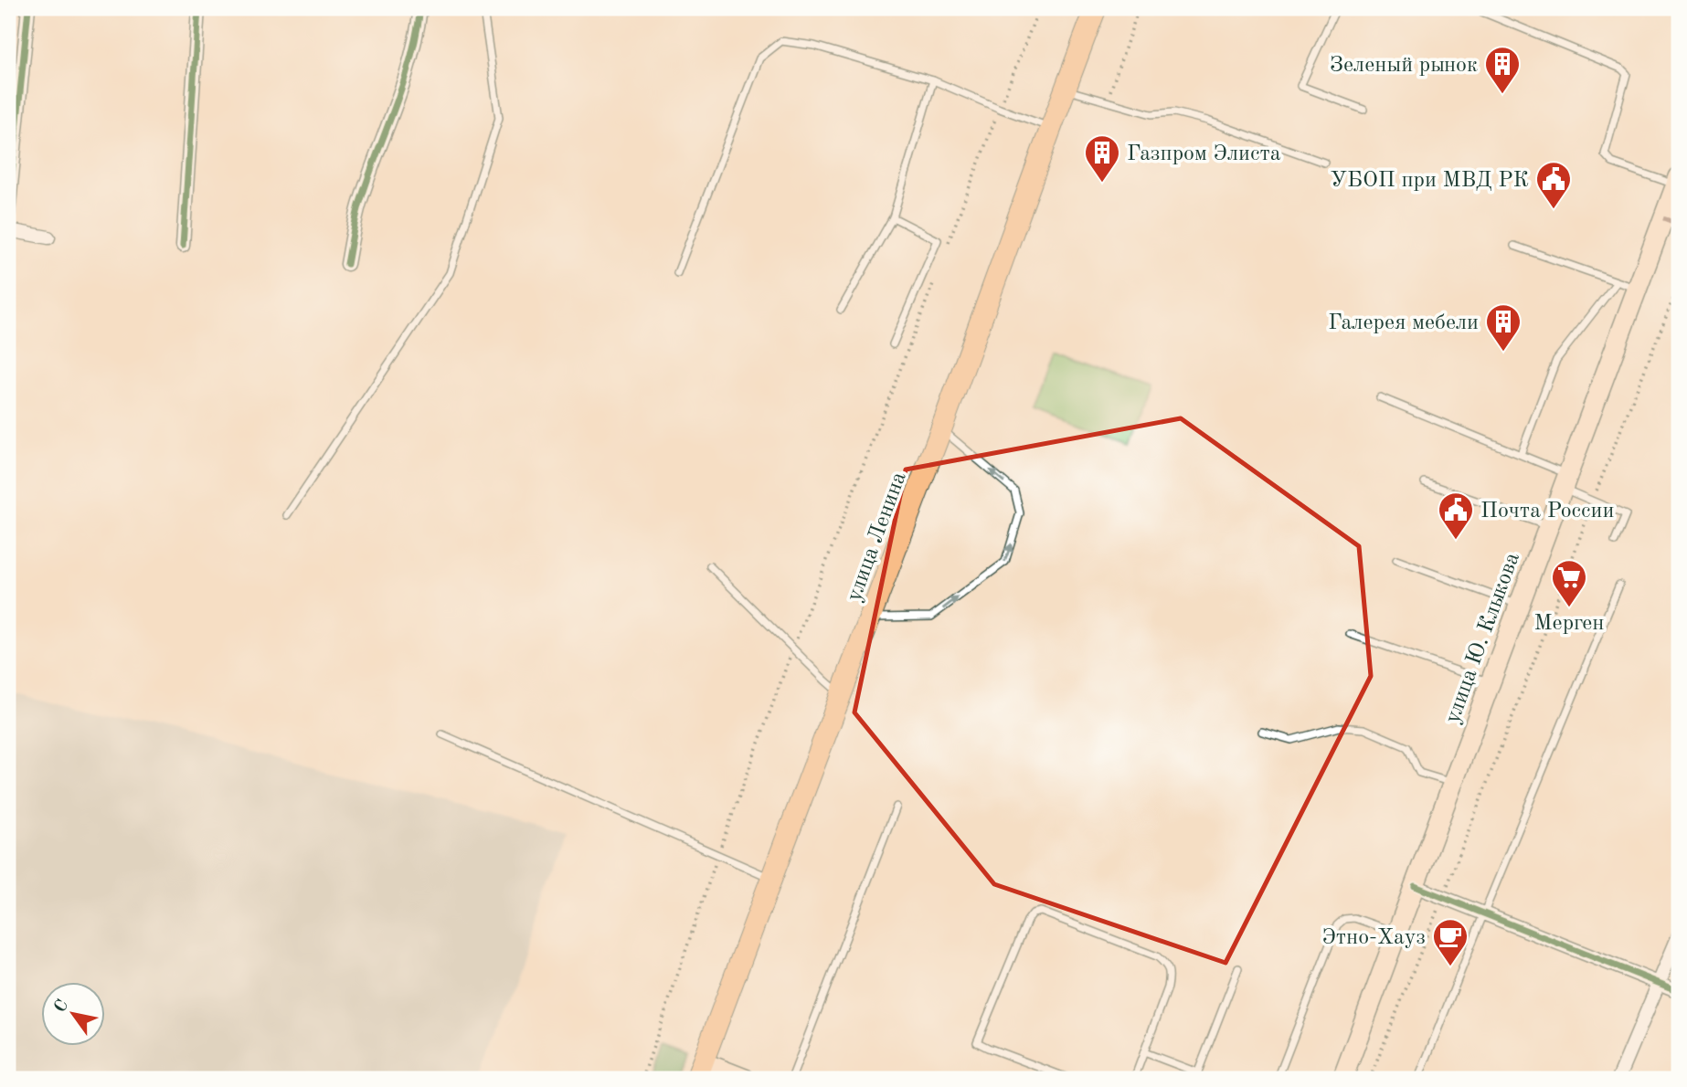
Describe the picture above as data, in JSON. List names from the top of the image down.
{
  "streets": {
    "main road": ["улица Ленина", "улица Ю. Клыкова"]
  },
  "places": {
    "building": ["Зеленый рынок", "Газпром Элиста", "Галерея мебели"],
    "public building": ["УБОП при МВД РК", "Почта России"],
    "supermarket": ["Мерген"],
    "cafe": ["Этно-Хауз"]
  },
  "north": "top left"
}
